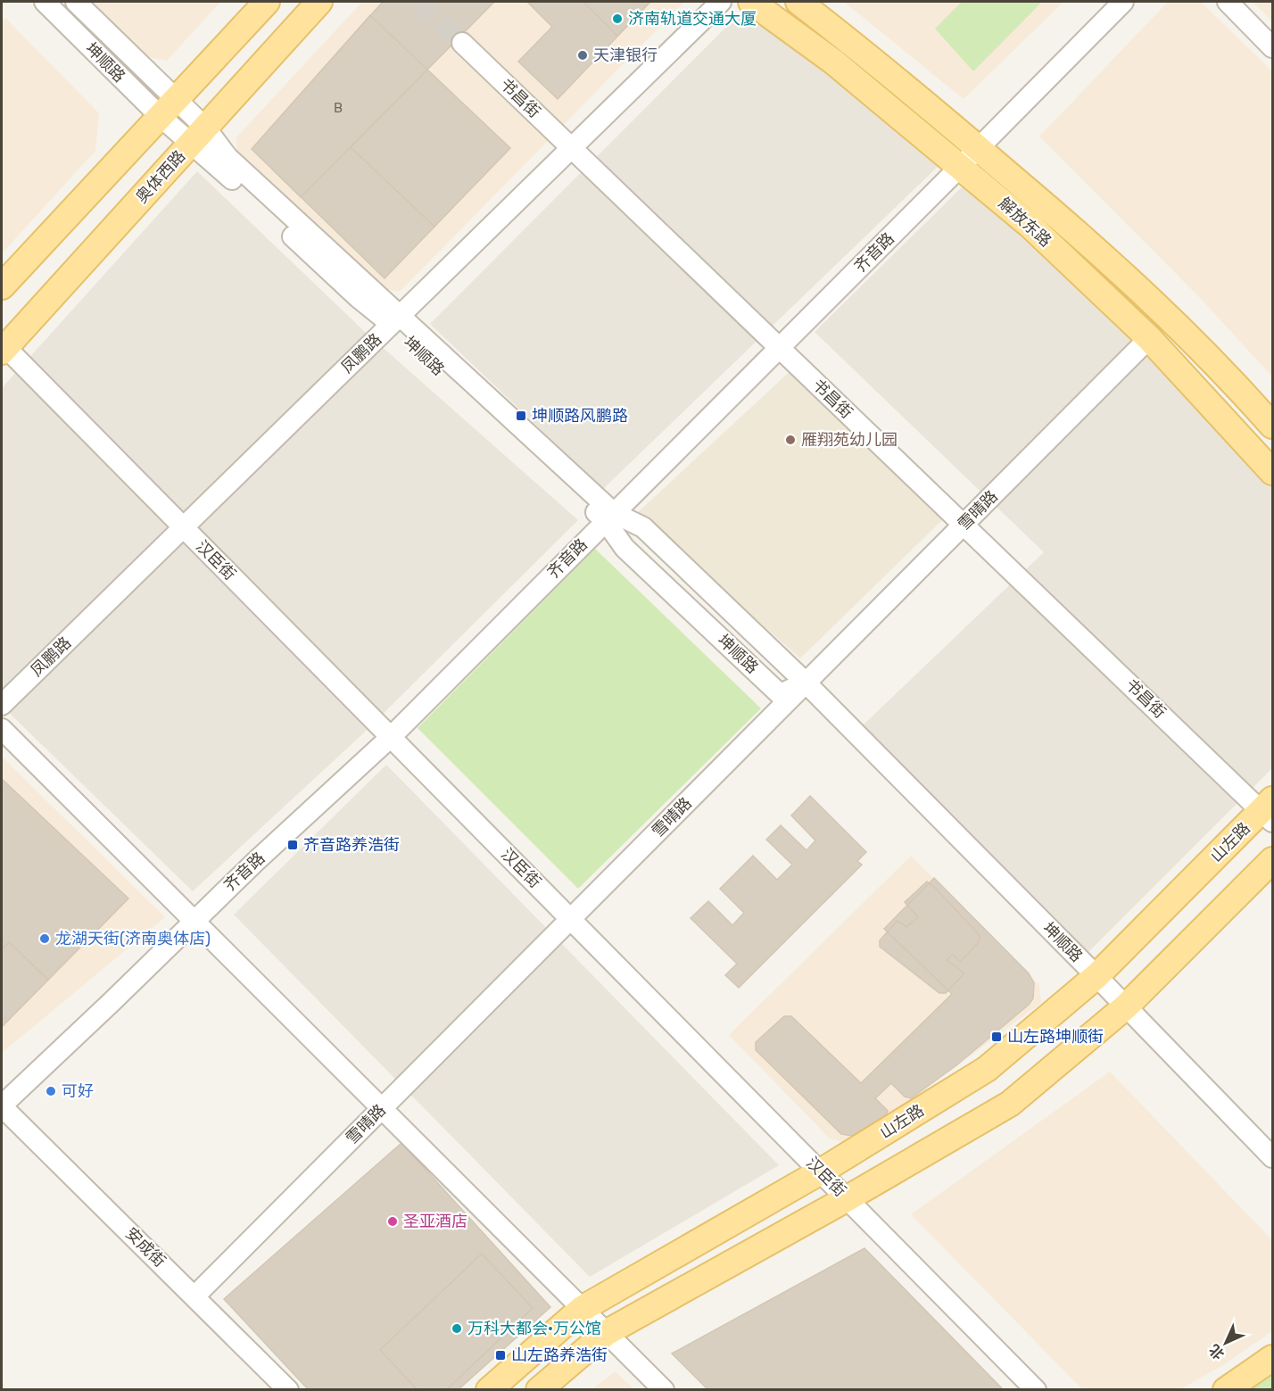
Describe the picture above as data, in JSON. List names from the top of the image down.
{
  "streets": {
    "main road": ["奥体西路", "解放东路", "山左路"],
    "street": [
      "坤顺路",
      "书昌街",
      "齐音路",
      "凤鹏路",
      "雪晴路",
      "汉臣街",
      "安成街"
    ]
  },
  "crossings": [
    ["坤顺路", "奥体西路"],
    ["坤顺路", "齐音路"],
    ["坤顺路", "凤鹏路"],
    ["坤顺路", "雪晴路"],
    ["坤顺路", "山左路"],
    ["书昌街", "齐音路"],
    ["书昌街", "凤鹏路"],
    ["书昌街", "雪晴路"],
    ["书昌街", "山左路"],
    ["奥体西路", "汉臣街"],
    ["解放东路", "齐音路"],
    ["解放东路", "雪晴路"],
    ["齐音路", "汉臣街"],
    ["齐音路", "安成街"],
    ["凤鹏路", "汉臣街"],
    ["雪晴路", "汉臣街"],
    ["雪晴路", "安成街"],
    ["汉臣街", "山左路"]
  ],
  "places": {
    "other": [
      "济南轨道交通大厦",
      "天津银行",
      "雁翔苑幼儿园",
      "龙湖天街(济南奥体店)",
      "可好",
      "圣亚酒店",
      "万科大都会·万公馆"
    ],
    "transit": [
      "坤顺路风鹏路",
      "齐音路养浩街",
      "山左路坤顺街",
      "山左路养浩街"
    ]
  },
  "house_numbers": ["B"],
  "north": "bottom left"
}
